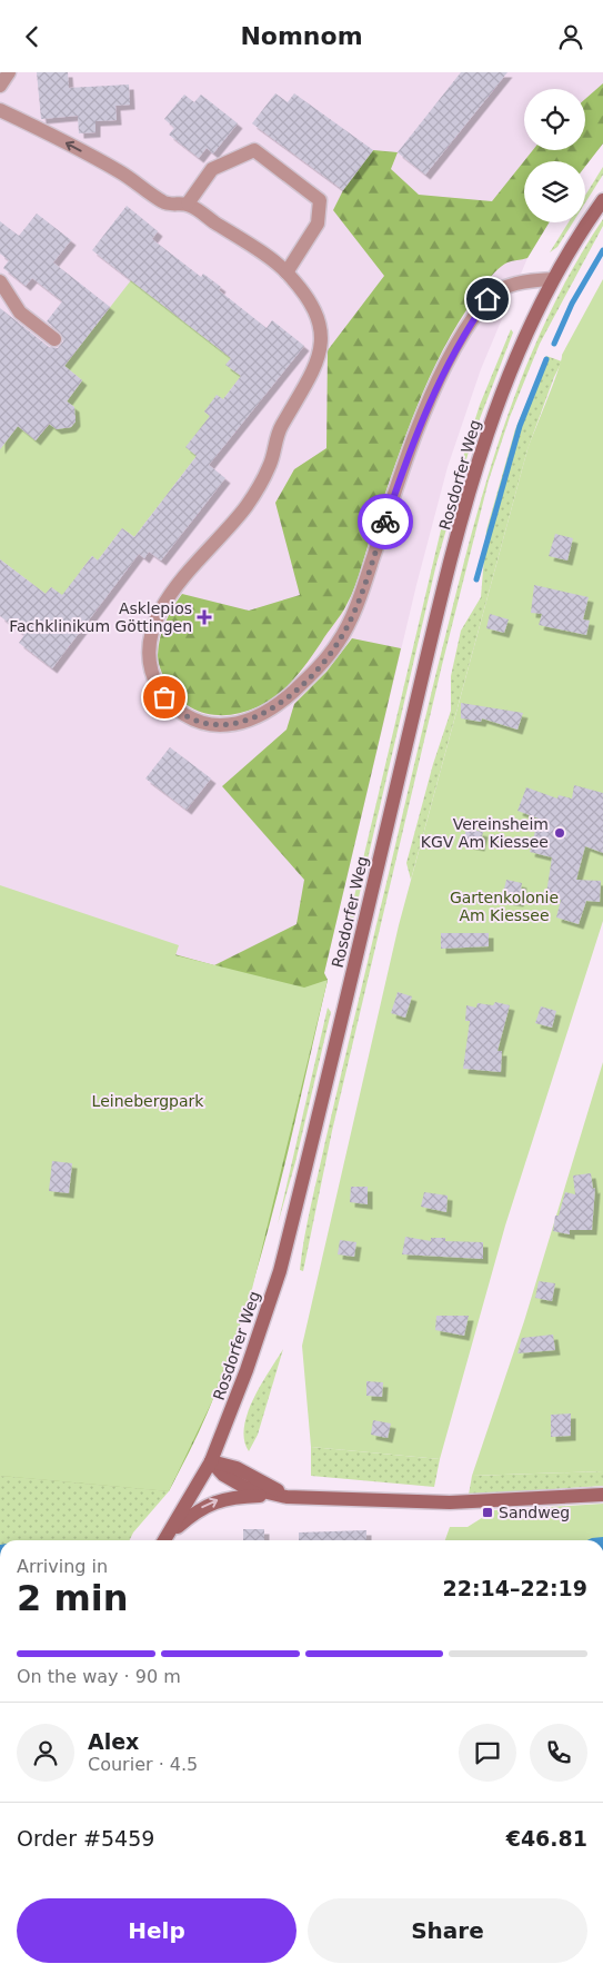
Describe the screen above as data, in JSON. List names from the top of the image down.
{
  "streets": {
    "main road": ["Rosdorfer Weg"]
  },
  "parks": ["Gartenkolonie Am Kiessee", "Leinebergpark"],
  "places": {
    "health": ["Asklepios Fachklinikum Göttingen"],
    "other": ["Vereinsheim KGV Am Kiessee"],
    "transit": ["Sandweg"]
  },
  "page": {
    "header": "Nomnom",
    "heading": ["2 min", "Arriving in", "22:14–22:19"],
    "panel": [
      "Alex",
      "Courier · 4.5",
      "Order #5459",
      "€46.81"
    ],
    "bar": "On the way · 90 m",
    "buttons": ["Help", "Share"]
  }
}
